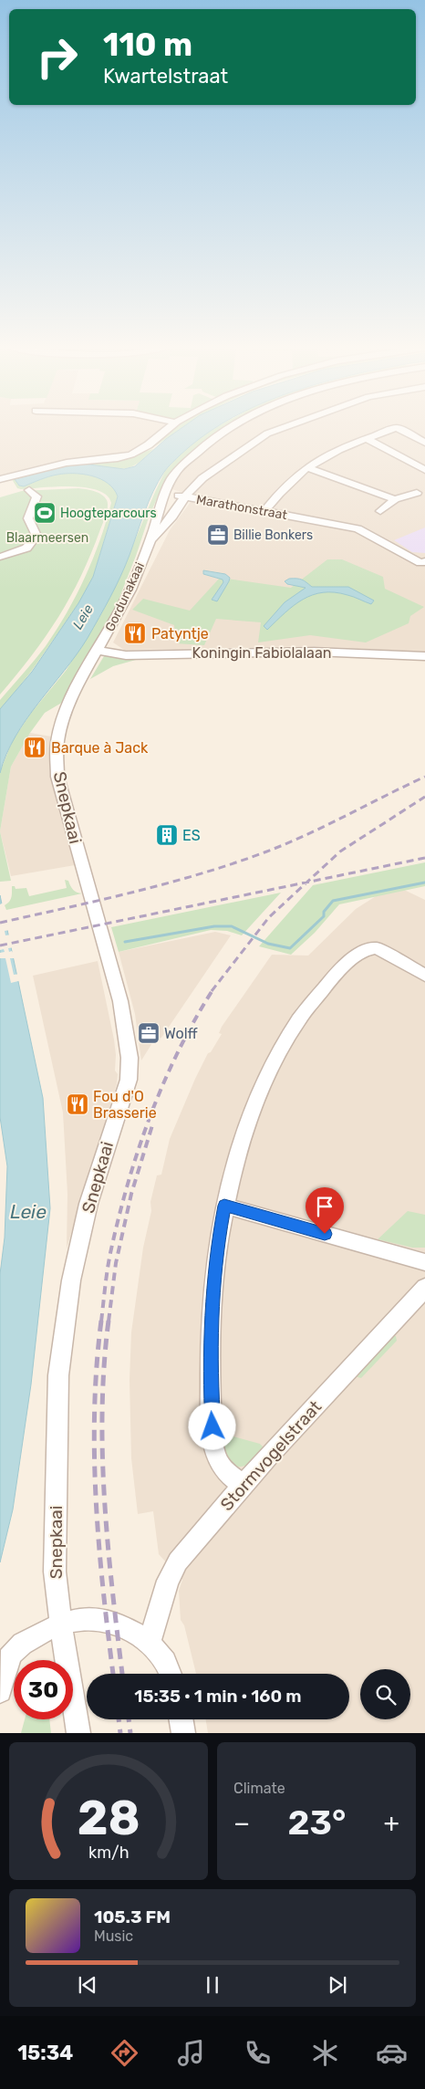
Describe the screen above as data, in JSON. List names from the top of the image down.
{
  "streets": {
    "street": [
      "Marathonstraat",
      "Gordunakaai",
      "Koningin Fabiolalaan",
      "Snepkaai",
      "Stormvogelstraat"
    ]
  },
  "crossings": [
    ["Marathonstraat", "Gordunakaai"],
    ["Gordunakaai", "Koningin Fabiolalaan"],
    ["Gordunakaai", "Snepkaai"],
    ["Koningin Fabiolalaan", "Snepkaai"]
  ],
  "water": ["Leie"],
  "parks": ["Blaarmeersen"],
  "places": {
    "sports": ["Hoogteparcours"],
    "office": ["Billie Bonkers", "Wolff"],
    "restaurant": ["Patyntje", "Barque à Jack", "Fou d'O Brasserie"],
    "building": ["ES"]
  },
  "page": {
    "turn": ["110 m", "Kwartelstraat"],
    "limit": "30",
    "trip": "15:35 · 1 min · 160 m",
    "tile": "Climate",
    "heat": ["−", "23°", "+"],
    "song": ["105.3 FM", "Music"],
    "tabs": "15:34",
    "gauge": ["28", "km/h"]
  }
}
